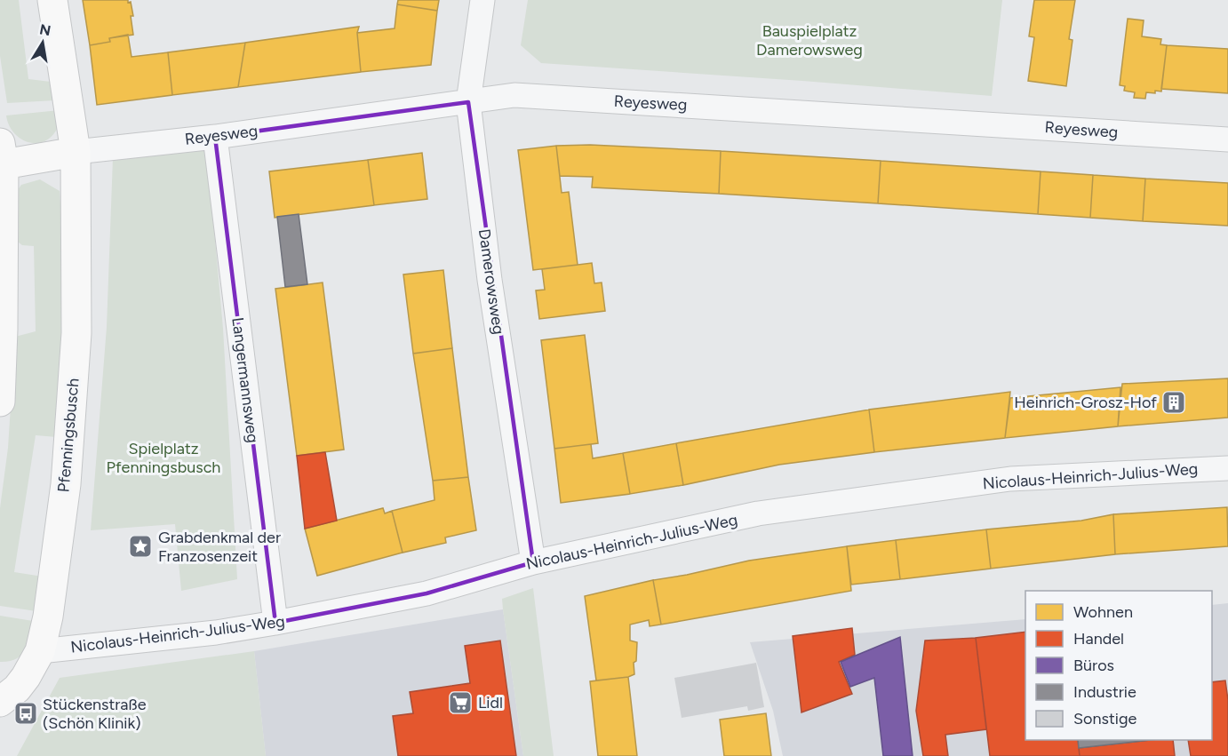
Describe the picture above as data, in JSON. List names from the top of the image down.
{
  "streets": {
    "street": [
      "Reyesweg",
      "Damerowsweg",
      "Langermannsweg",
      "Pfenningsbusch",
      "Nicolaus-Heinrich-Julius-Weg"
    ]
  },
  "crossings": [
    ["Reyesweg", "Damerowsweg"],
    ["Reyesweg", "Langermannsweg"],
    ["Reyesweg", "Pfenningsbusch"],
    ["Damerowsweg", "Nicolaus-Heinrich-Julius-Weg"],
    ["Langermannsweg", "Nicolaus-Heinrich-Julius-Weg"],
    ["Pfenningsbusch", "Nicolaus-Heinrich-Julius-Weg"]
  ],
  "parks": ["Bauspielplatz Damerowsweg", "Spielplatz Pfenningsbusch"],
  "places": {
    "building": ["Heinrich-Grosz-Hof"],
    "place": ["Grabdenkmal der Franzosenzeit"],
    "supermarket": ["Lidl"],
    "bus stop": ["Stückenstraße (Schön Klinik)"]
  },
  "legend": [
    "Wohnen",
    "Handel",
    "Büros",
    "Industrie",
    "Sonstige"
  ],
  "north": "top"
}
